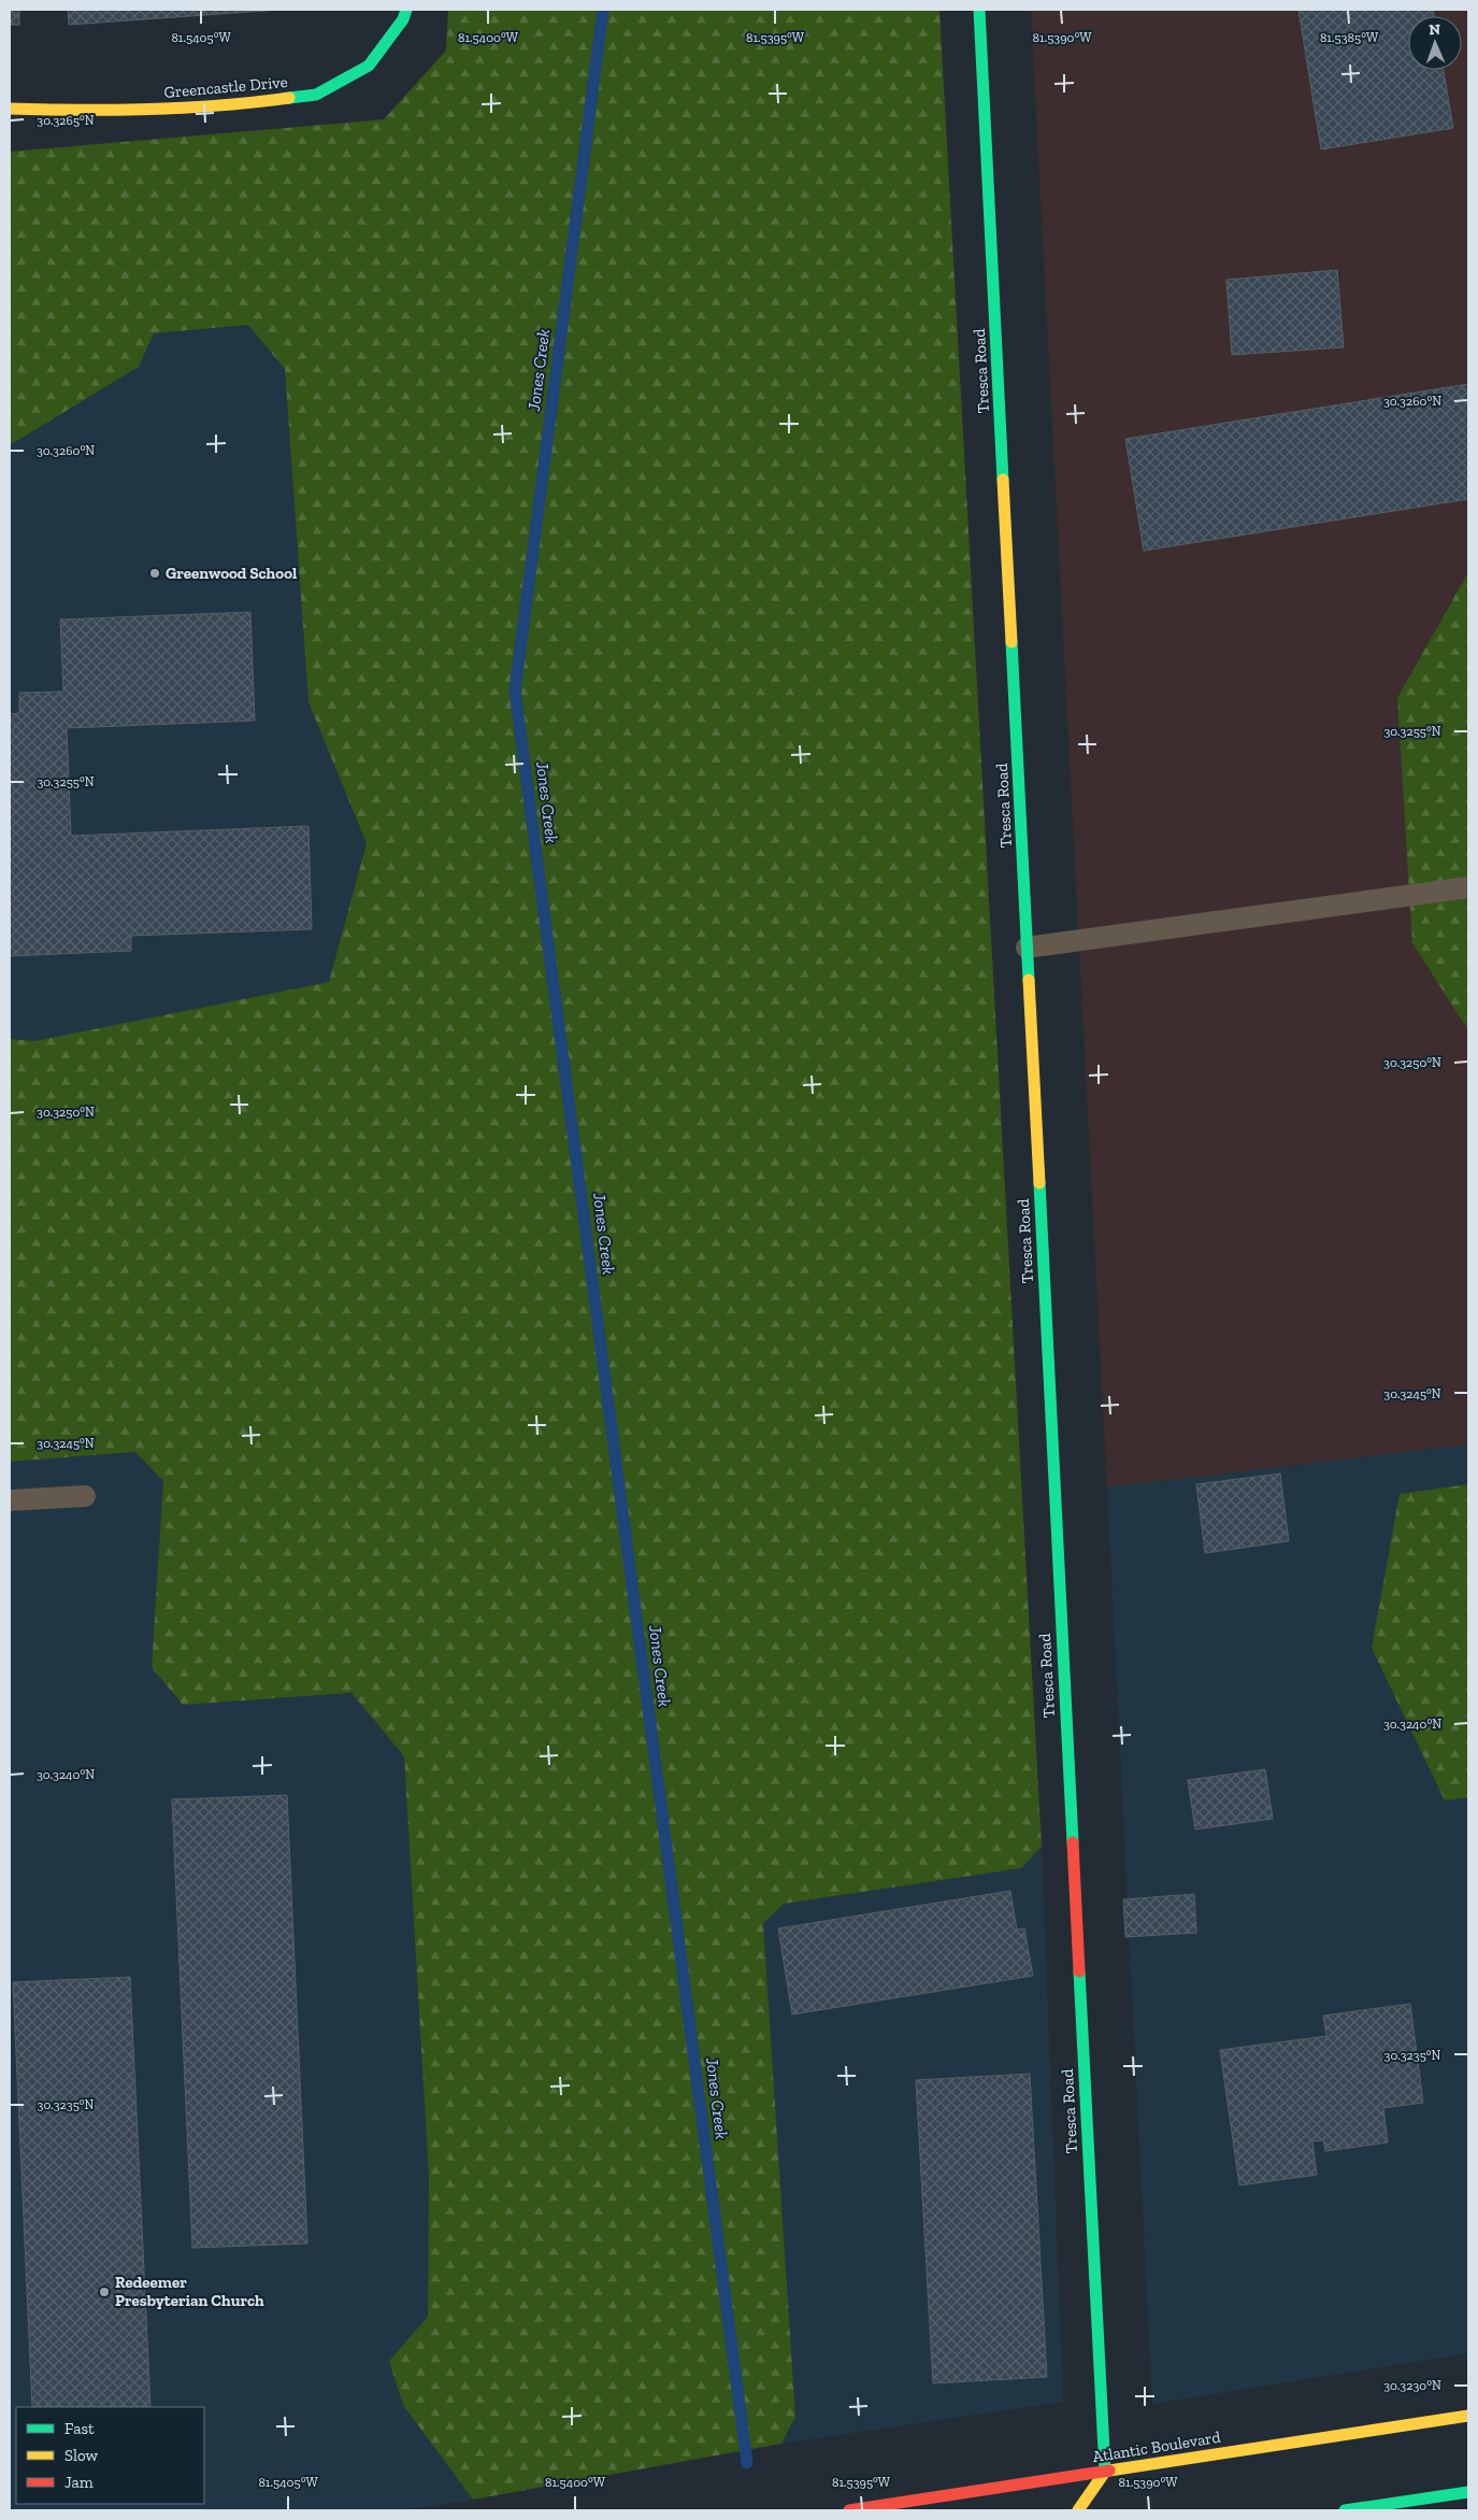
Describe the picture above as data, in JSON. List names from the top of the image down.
{
  "streets": {
    "main road": ["Greencastle Drive", "Tresca Road", "Atlantic Boulevard"]
  },
  "crossings": [
    ["Tresca Road", "Atlantic Boulevard"]
  ],
  "water": ["Jones Creek"],
  "places": ["Greenwood School", "Redeemer Presbyterian Church"],
  "legend": ["Fast", "Slow", "Jam"],
  "north": "top",
  "coordinates": [
    "81.5405°W",
    "81.5400°W",
    "81.5395°W",
    "81.5390°W",
    "81.5385°W",
    "30.3265°N",
    "30.3260°N",
    "30.3255°N",
    "30.3250°N",
    "30.3245°N",
    "30.3240°N",
    "30.3235°N",
    "30.3230°N"
  ]
}
